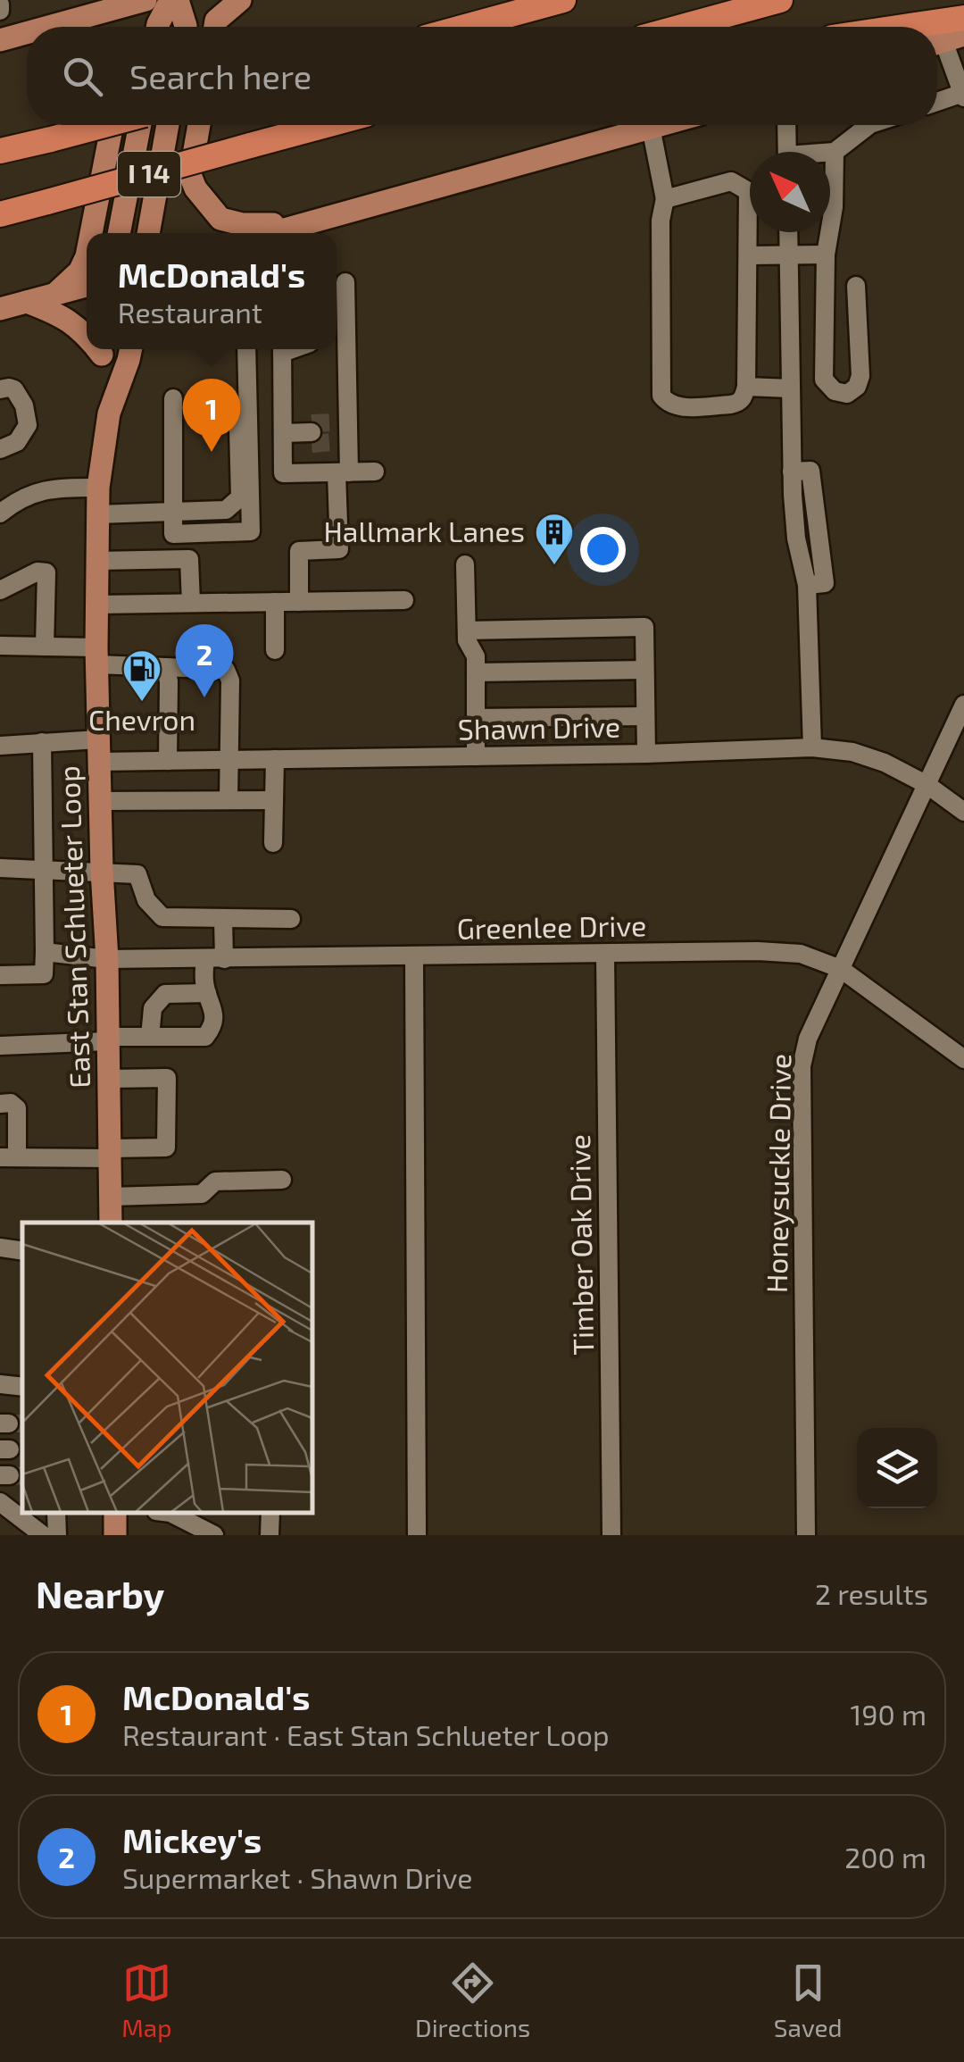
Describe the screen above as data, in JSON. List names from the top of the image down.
{
  "streets": {
    "highway": ["I 14"],
    "main road": ["East Stan Schlueter Loop"],
    "street": [
      "Shawn Drive",
      "Greenlee Drive",
      "Honeysuckle Drive",
      "Timber Oak Drive"
    ]
  },
  "crossings": [
    ["Shawn Drive", "East Stan Schlueter Loop"],
    ["Shawn Drive", "Honeysuckle Drive"],
    ["East Stan Schlueter Loop", "Greenlee Drive"],
    ["Greenlee Drive", "Honeysuckle Drive"],
    ["Greenlee Drive", "Timber Oak Drive"]
  ],
  "places": {
    "building": ["Hallmark Lanes"],
    "fuel station": ["Chevron"]
  },
  "north": "top left",
  "page": {
    "search": "Search here",
    "popup": ["McDonald's", "Restaurant"],
    "pins": ["1", "2"],
    "heading": ["Nearby", "2 results"],
    "list": [
      {
        "mark": "1",
        "name": "McDonald's",
        "note": "Restaurant · East Stan Schlueter Loop",
        "value": "190 m"
      },
      {
        "mark": "2",
        "name": "Mickey's",
        "note": "Supermarket · Shawn Drive",
        "value": "200 m"
      }
    ],
    "nav": ["Map", "Directions", "Saved"]
  }
}
